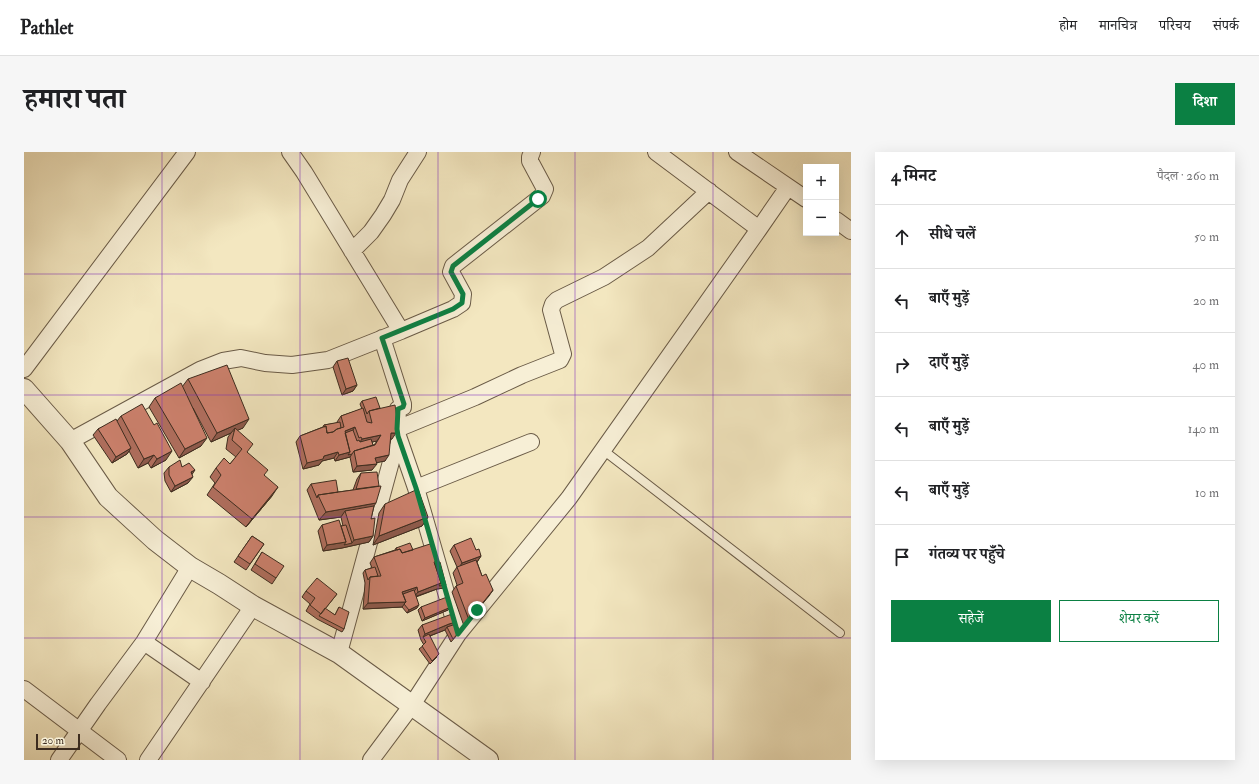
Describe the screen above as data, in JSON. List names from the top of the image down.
{
  "scale_bar": "20 m",
  "page": {
    "header": "Pathlet",
    "nav": [
      "होम",
      "मानचित्र",
      "परिचय",
      "संपर्क"
    ],
    "title": "हमारा पता",
    "buttons": [
      "दिशा",
      ["सहेजें", "शेयर करें"]
    ],
    "heading": ["4 मिनट", "पैदल · 260 m"],
    "map_buttons": ["+", "−"],
    "list": [
      ["सीधे चलें", "50 m"],
      ["बाएँ मुड़ें", "20 m"],
      ["दाएँ मुड़ें", "40 m"],
      ["बाएँ मुड़ें", "140 m"],
      ["बाएँ मुड़ें", "10 m"],
      "गंतव्य पर पहुँचे"
    ],
    "scale": "20 m"
  }
}
